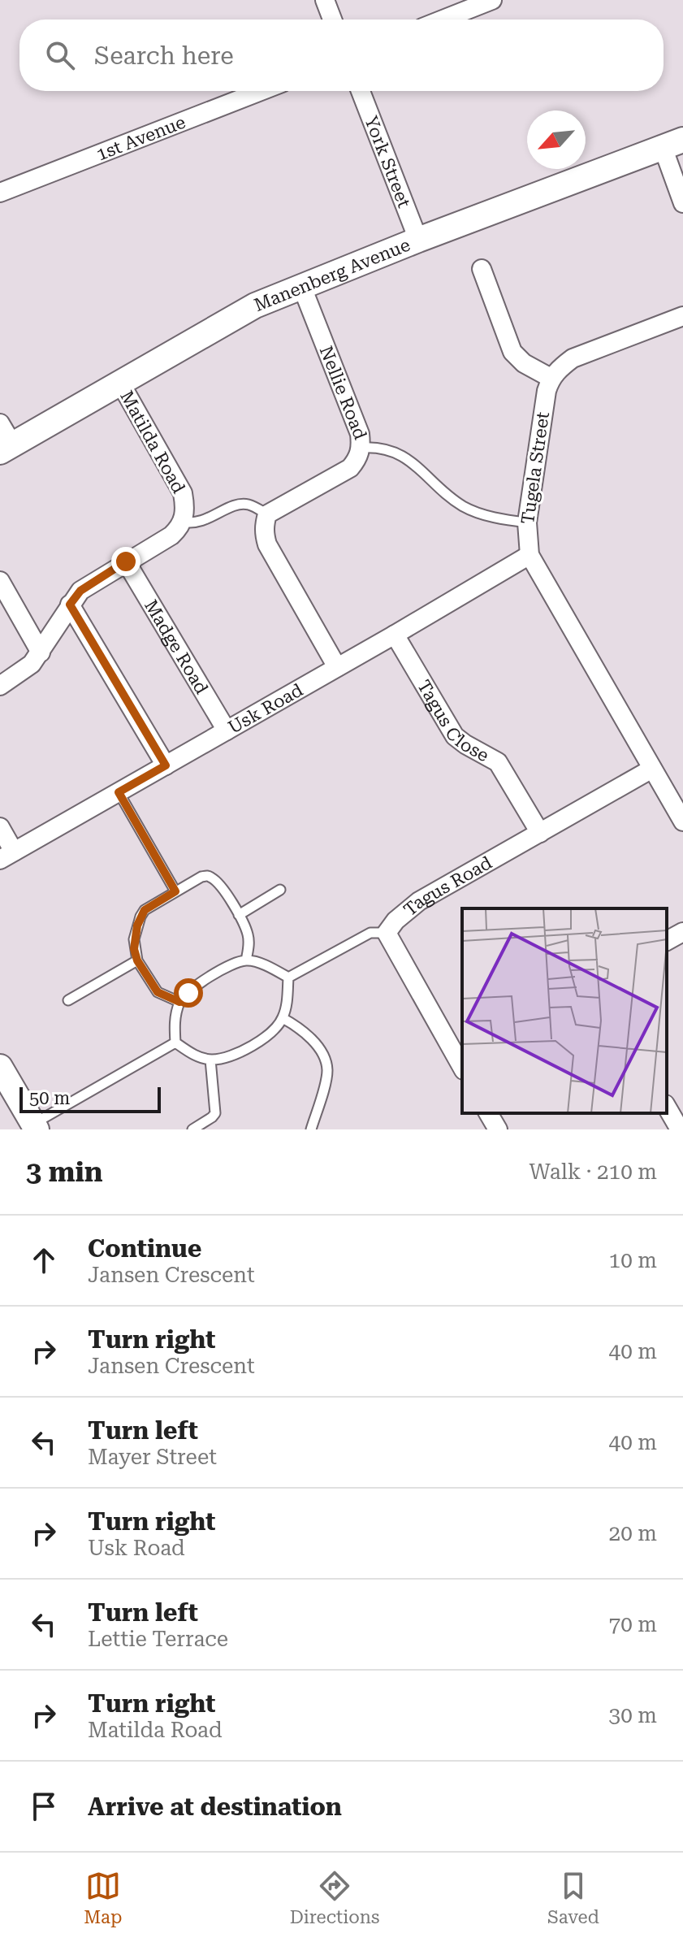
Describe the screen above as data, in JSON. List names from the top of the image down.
{
  "streets": {
    "street": [
      "1st Avenue",
      "York Street",
      "Manenberg Avenue",
      "Nellie Road",
      "Matilda Road",
      "Tugela Street",
      "Madge Road",
      "Usk Road",
      "Tagus Close",
      "Tagus Road"
    ]
  },
  "crossings": [
    ["York Street", "Manenberg Avenue"],
    ["Manenberg Avenue", "Nellie Road"],
    ["Manenberg Avenue", "Matilda Road"],
    ["Tugela Street", "Usk Road"],
    ["Tugela Street", "Tagus Road"],
    ["Madge Road", "Usk Road"],
    ["Usk Road", "Tagus Close"],
    ["Tagus Close", "Tagus Road"]
  ],
  "scale_bar": "50 m",
  "north": "bottom left",
  "page": {
    "search": "Search here",
    "scale": "50 m",
    "heading": ["3 min", "Walk · 210 m"],
    "list": [
      ["Continue", "Jansen Crescent", "10 m"],
      ["Turn right", "Jansen Crescent", "40 m"],
      ["Turn left", "Mayer Street", "40 m"],
      ["Turn right", "Usk Road", "20 m"],
      ["Turn left", "Lettie Terrace", "70 m"],
      ["Turn right", "Matilda Road", "30 m"],
      "Arrive at destination"
    ],
    "nav": ["Map", "Directions", "Saved"]
  }
}
